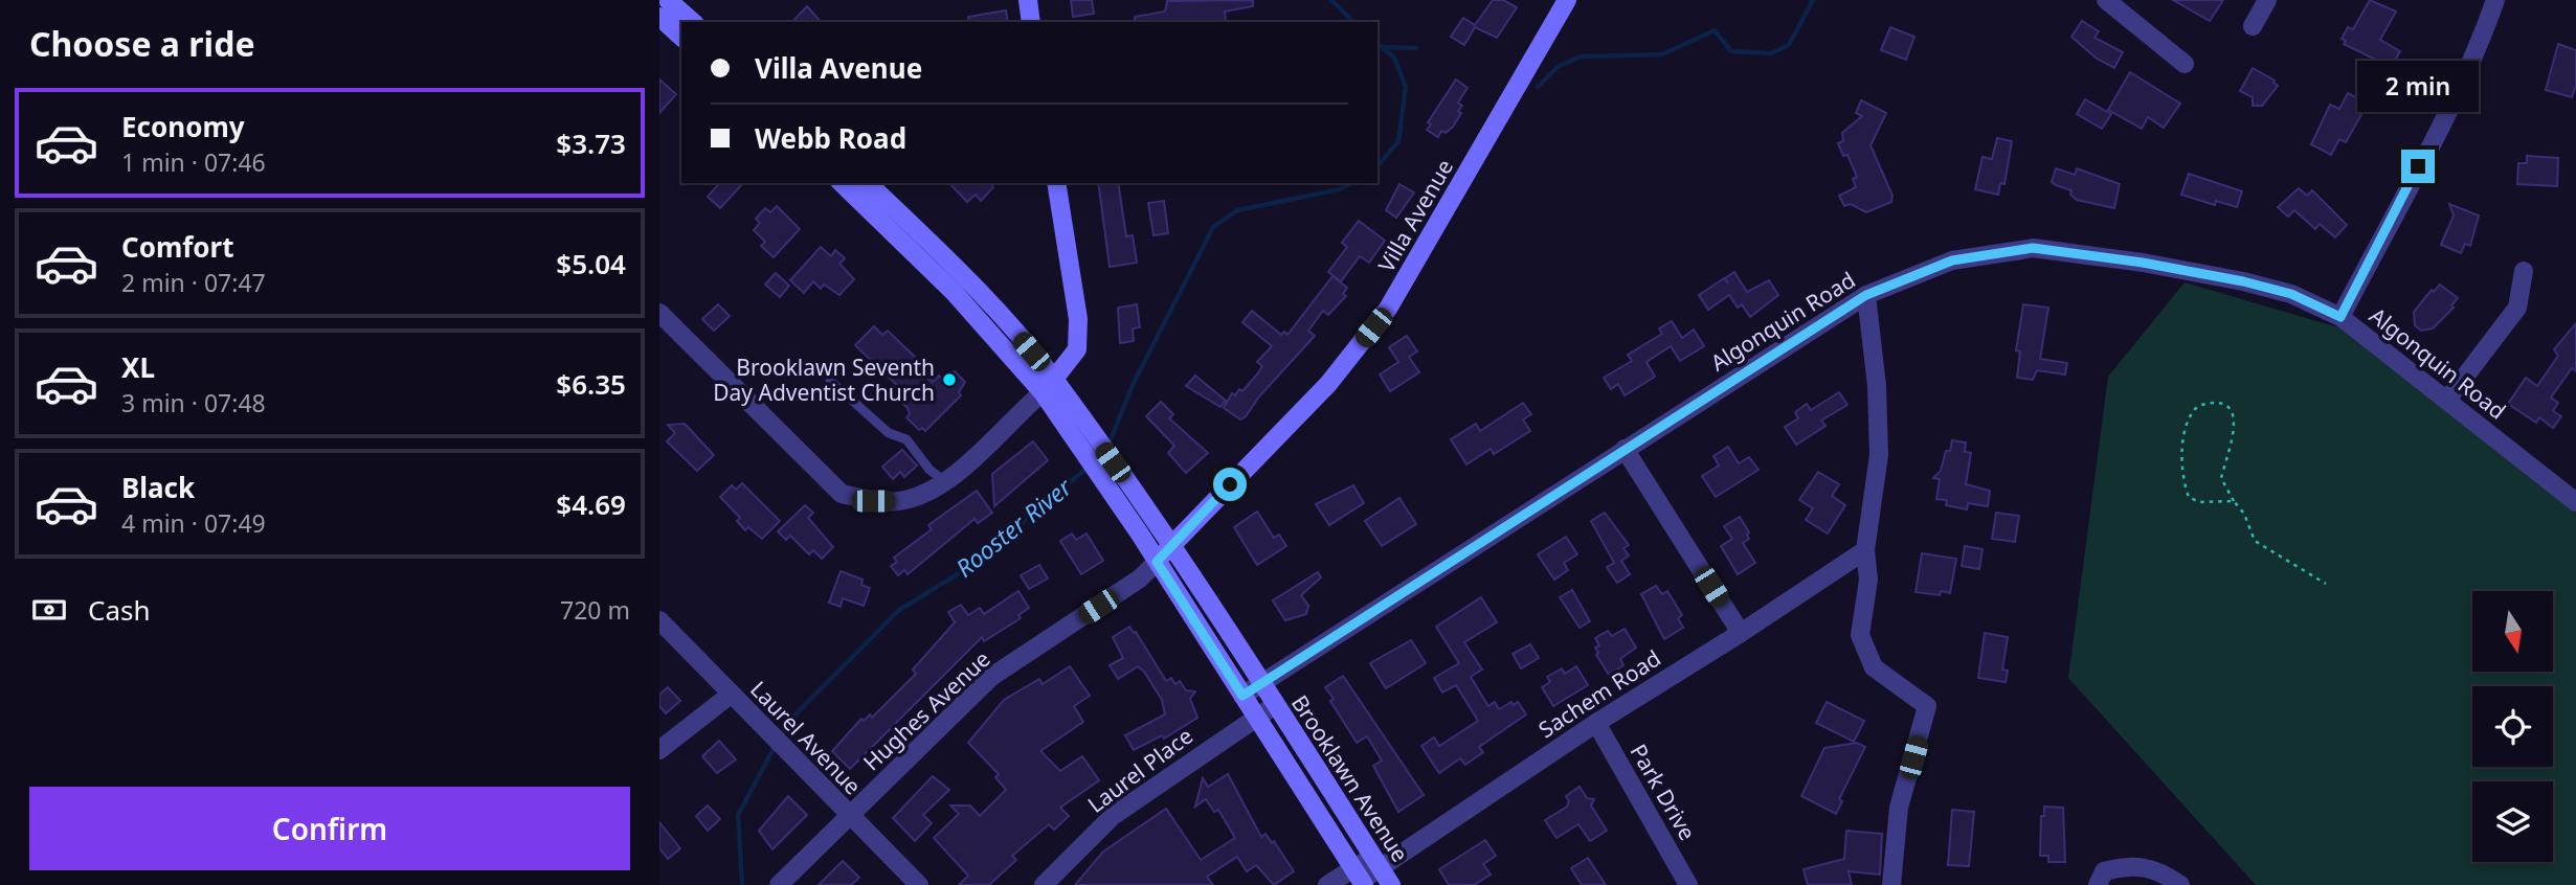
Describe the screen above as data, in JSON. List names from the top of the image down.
{
  "streets": {
    "main road": ["Villa Avenue", "Brooklawn Avenue"],
    "street": [
      "Algonquin Road",
      "Sachem Road",
      "Hughes Avenue",
      "Laurel Avenue",
      "Laurel Place",
      "Park Drive"
    ]
  },
  "crossings": [
    ["Villa Avenue", "Hughes Avenue"],
    ["Villa Avenue", "Brooklawn Avenue"],
    ["Algonquin Road", "Brooklawn Avenue"],
    ["Sachem Road", "Brooklawn Avenue"],
    ["Sachem Road", "Park Drive"],
    ["Hughes Avenue", "Laurel Avenue"],
    ["Hughes Avenue", "Brooklawn Avenue"],
    ["Laurel Place", "Brooklawn Avenue"]
  ],
  "water": ["Rooster River"],
  "places": ["Brooklawn Seventh Day Adventist Church"],
  "north": "bottom",
  "page": {
    "heading": "Choose a ride",
    "banner": ["Villa Avenue", "Webb Road"],
    "bubble": "2 min",
    "list": [
      {
        "name": "Economy",
        "note": "1 min · 07:46",
        "value": "$3.73"
      },
      {
        "name": "Comfort",
        "note": "2 min · 07:47",
        "value": "$5.04"
      },
      {
        "name": "XL",
        "note": "3 min · 07:48",
        "value": "$6.35"
      },
      {
        "name": "Black",
        "note": "4 min · 07:49",
        "value": "$4.69"
      }
    ],
    "pay": ["Cash", "720 m"],
    "buttons": "Confirm"
  }
}
